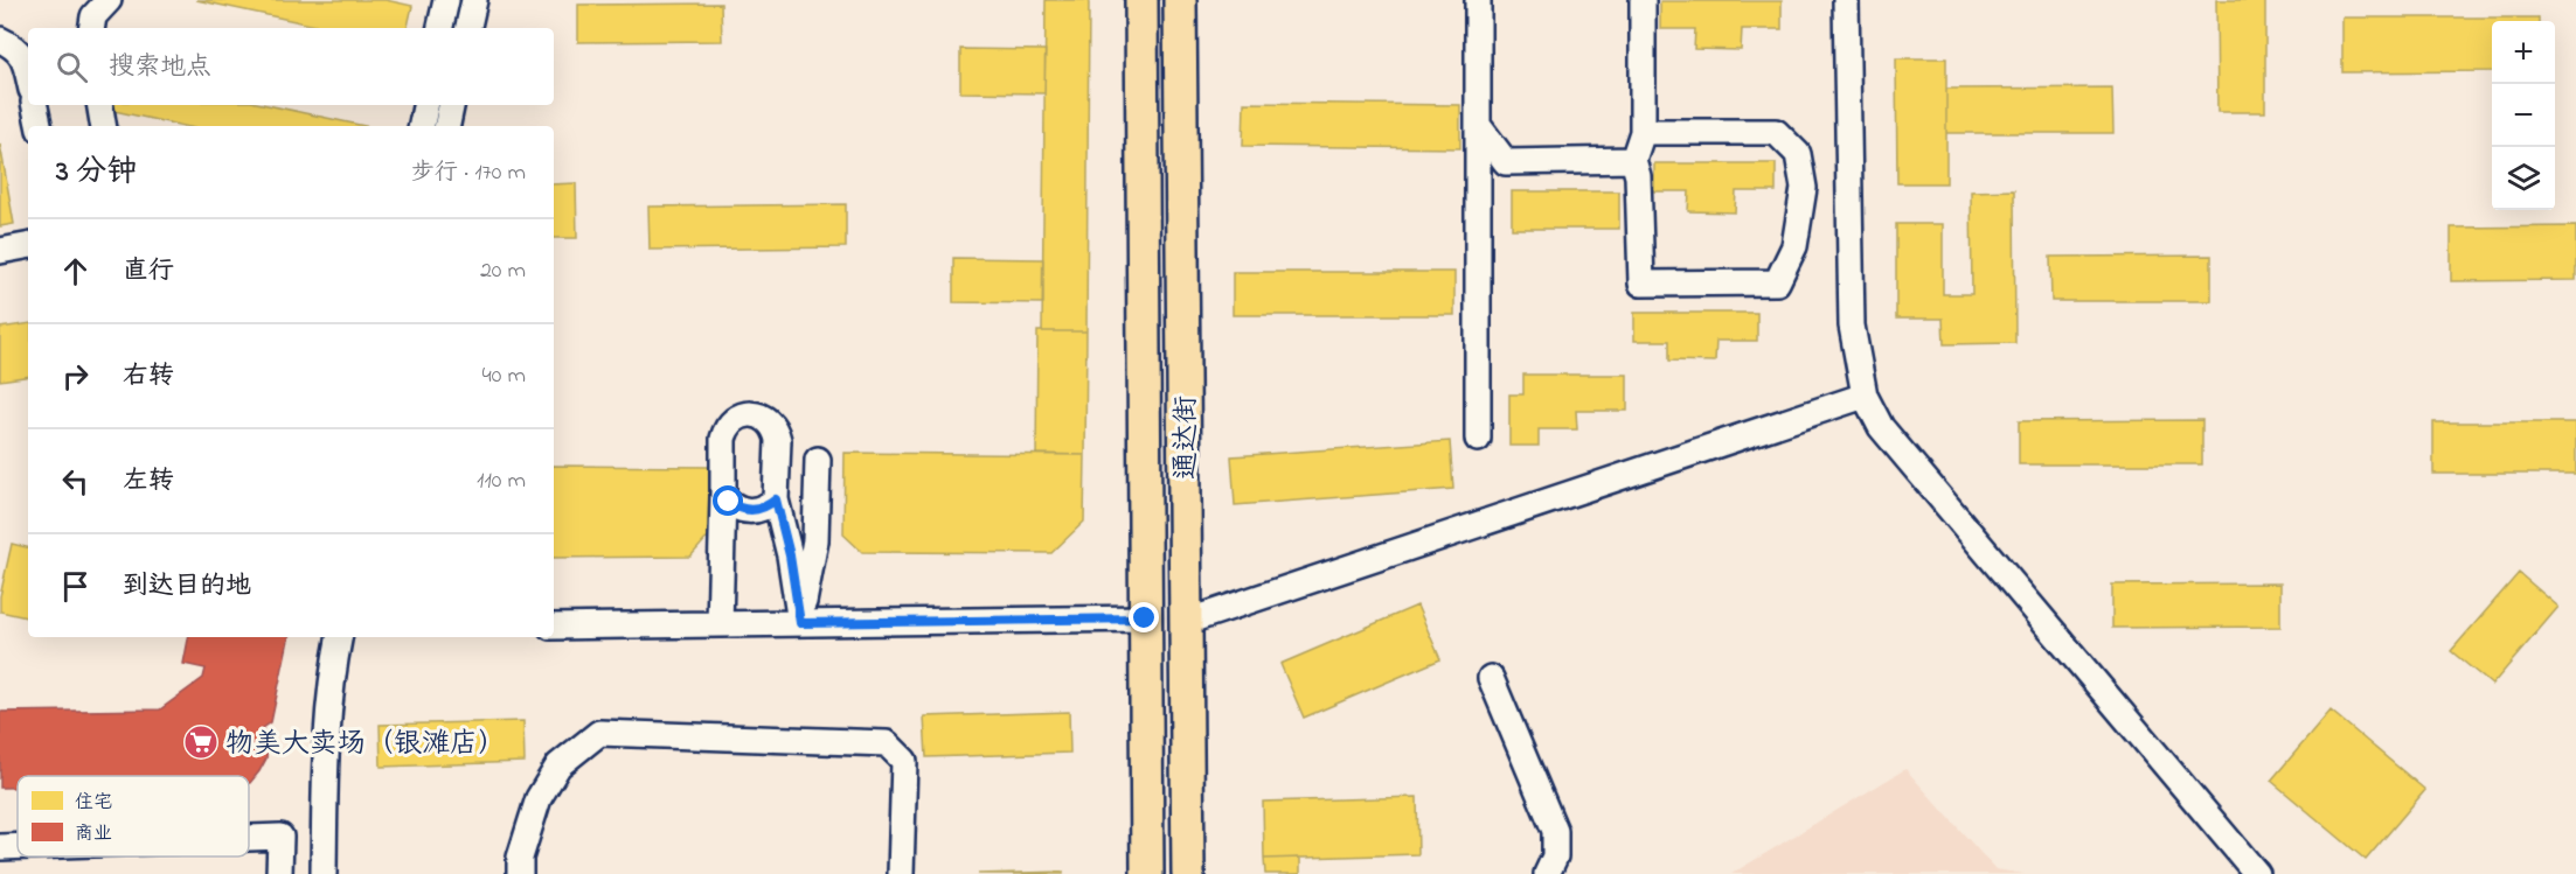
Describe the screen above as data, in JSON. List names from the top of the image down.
{
  "streets": {
    "main road": ["通达街"]
  },
  "places": {
    "supermarket": ["物美大卖场（银滩店）"]
  },
  "legend": ["住宅", "商业"],
  "page": {
    "map_buttons": ["+", "−"],
    "search": "搜索地点",
    "heading": ["3 分钟", "步行 · 170 m"],
    "list": [
      ["直行", "20 m"],
      ["右转", "40 m"],
      ["左转", "110 m"],
      "到达目的地"
    ]
  }
}
